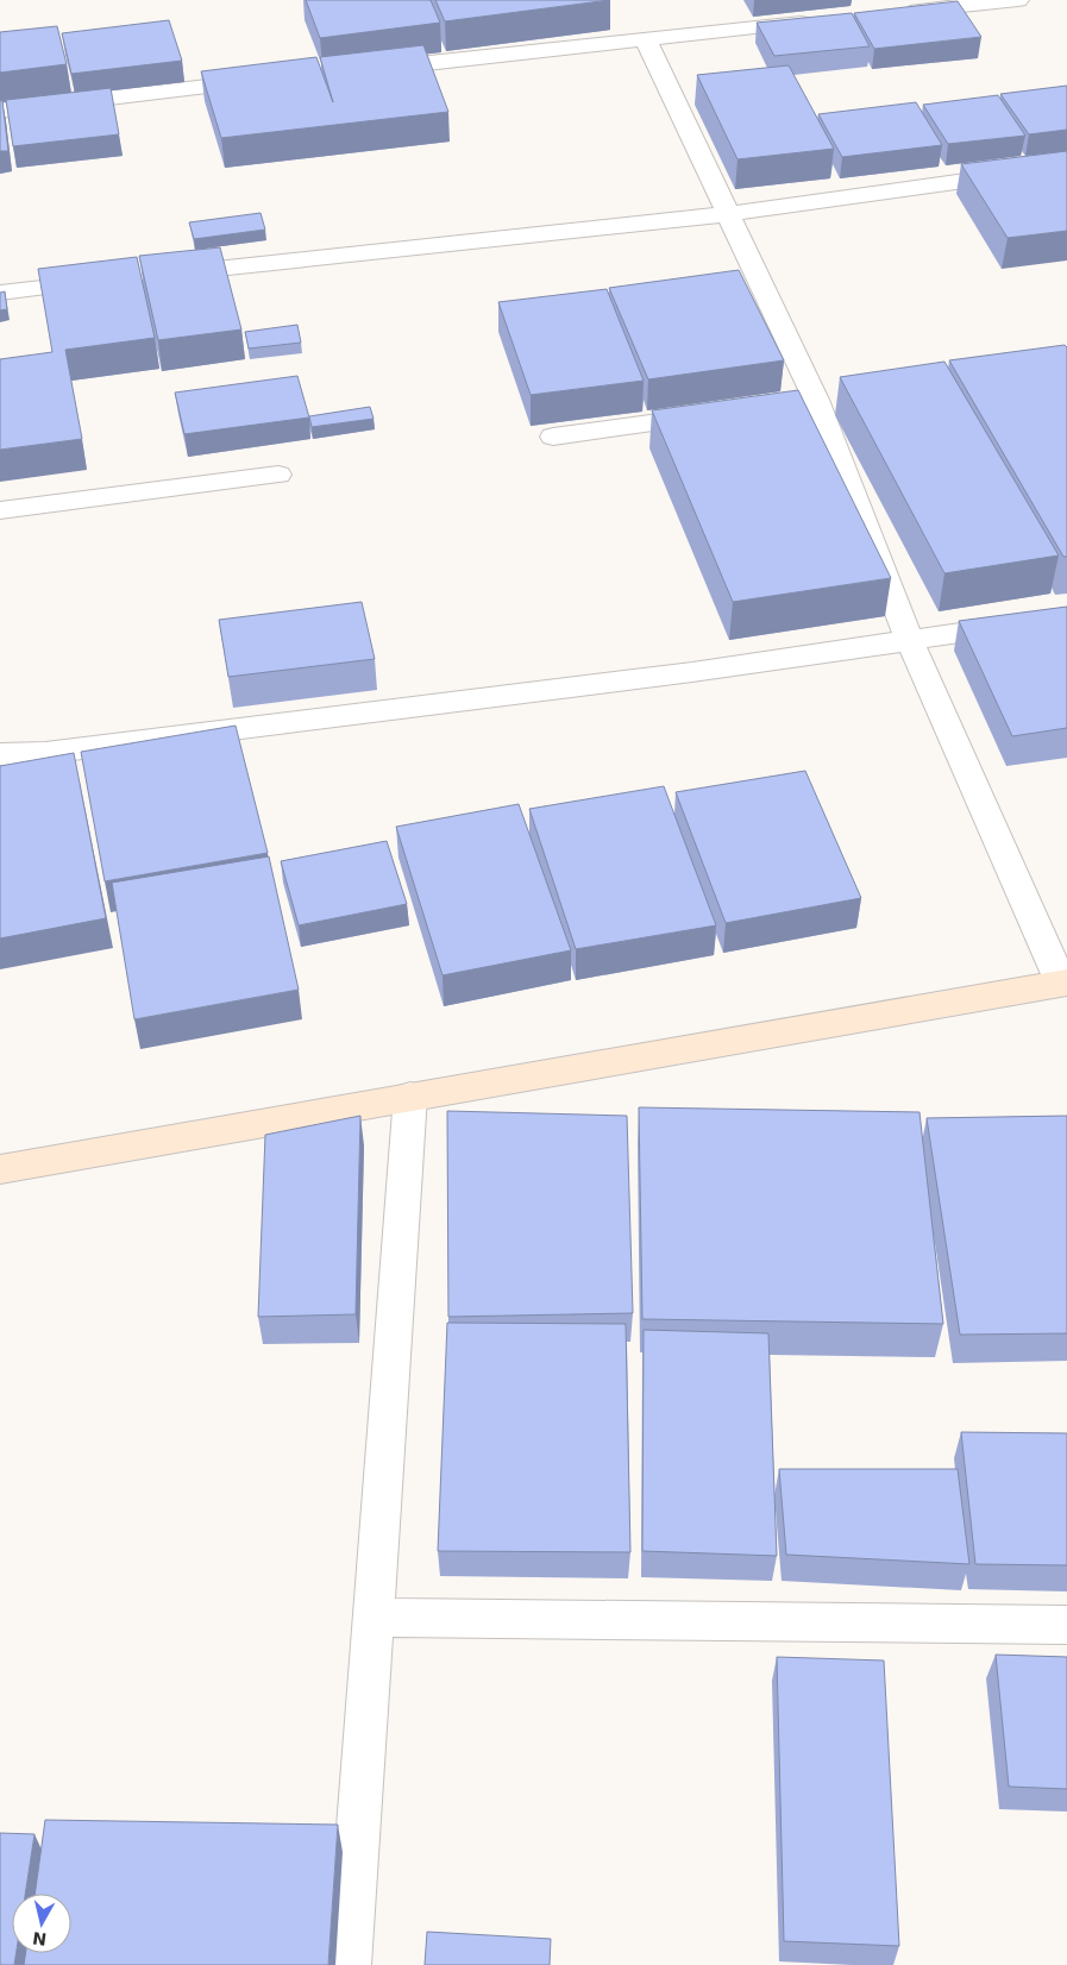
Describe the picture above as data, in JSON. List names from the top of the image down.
{
  "north": "bottom"
}
